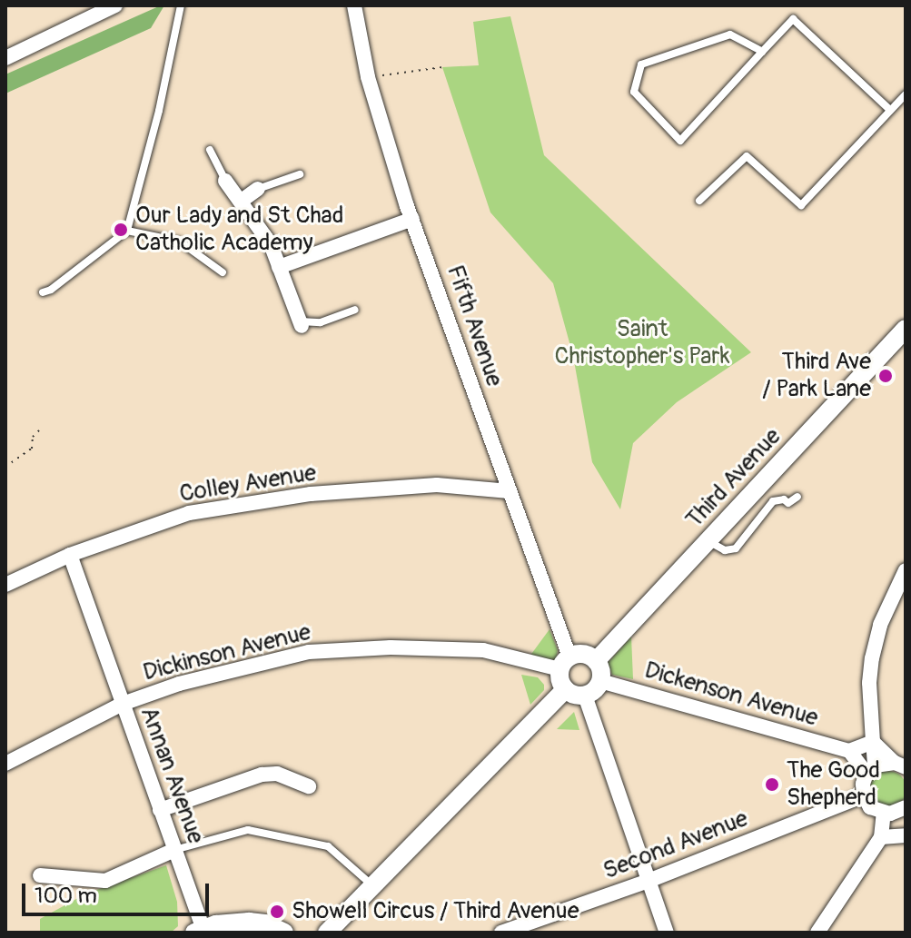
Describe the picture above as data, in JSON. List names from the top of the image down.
{
  "streets": {
    "street": [
      "Fifth Avenue",
      "Third Avenue",
      "Colley Avenue",
      "Dickinson Avenue",
      "Dickenson Avenue",
      "Annan Avenue",
      "Second Avenue"
    ]
  },
  "crossings": [
    ["Fifth Avenue", "Third Avenue"],
    ["Fifth Avenue", "Colley Avenue"],
    ["Fifth Avenue", "Dickinson Avenue"],
    ["Fifth Avenue", "Dickenson Avenue"],
    ["Third Avenue", "Dickinson Avenue"],
    ["Third Avenue", "Dickenson Avenue"],
    ["Colley Avenue", "Annan Avenue"],
    ["Dickinson Avenue", "Dickenson Avenue"],
    ["Dickinson Avenue", "Annan Avenue"]
  ],
  "parks": ["Saint Christopher's Park"],
  "places": [
    "Our Lady and St Chad Catholic Academy",
    "Third Ave / Park Lane",
    "The Good Shepherd",
    "Showell Circus / Third Avenue"
  ],
  "scale_bar": "100 m"
}
